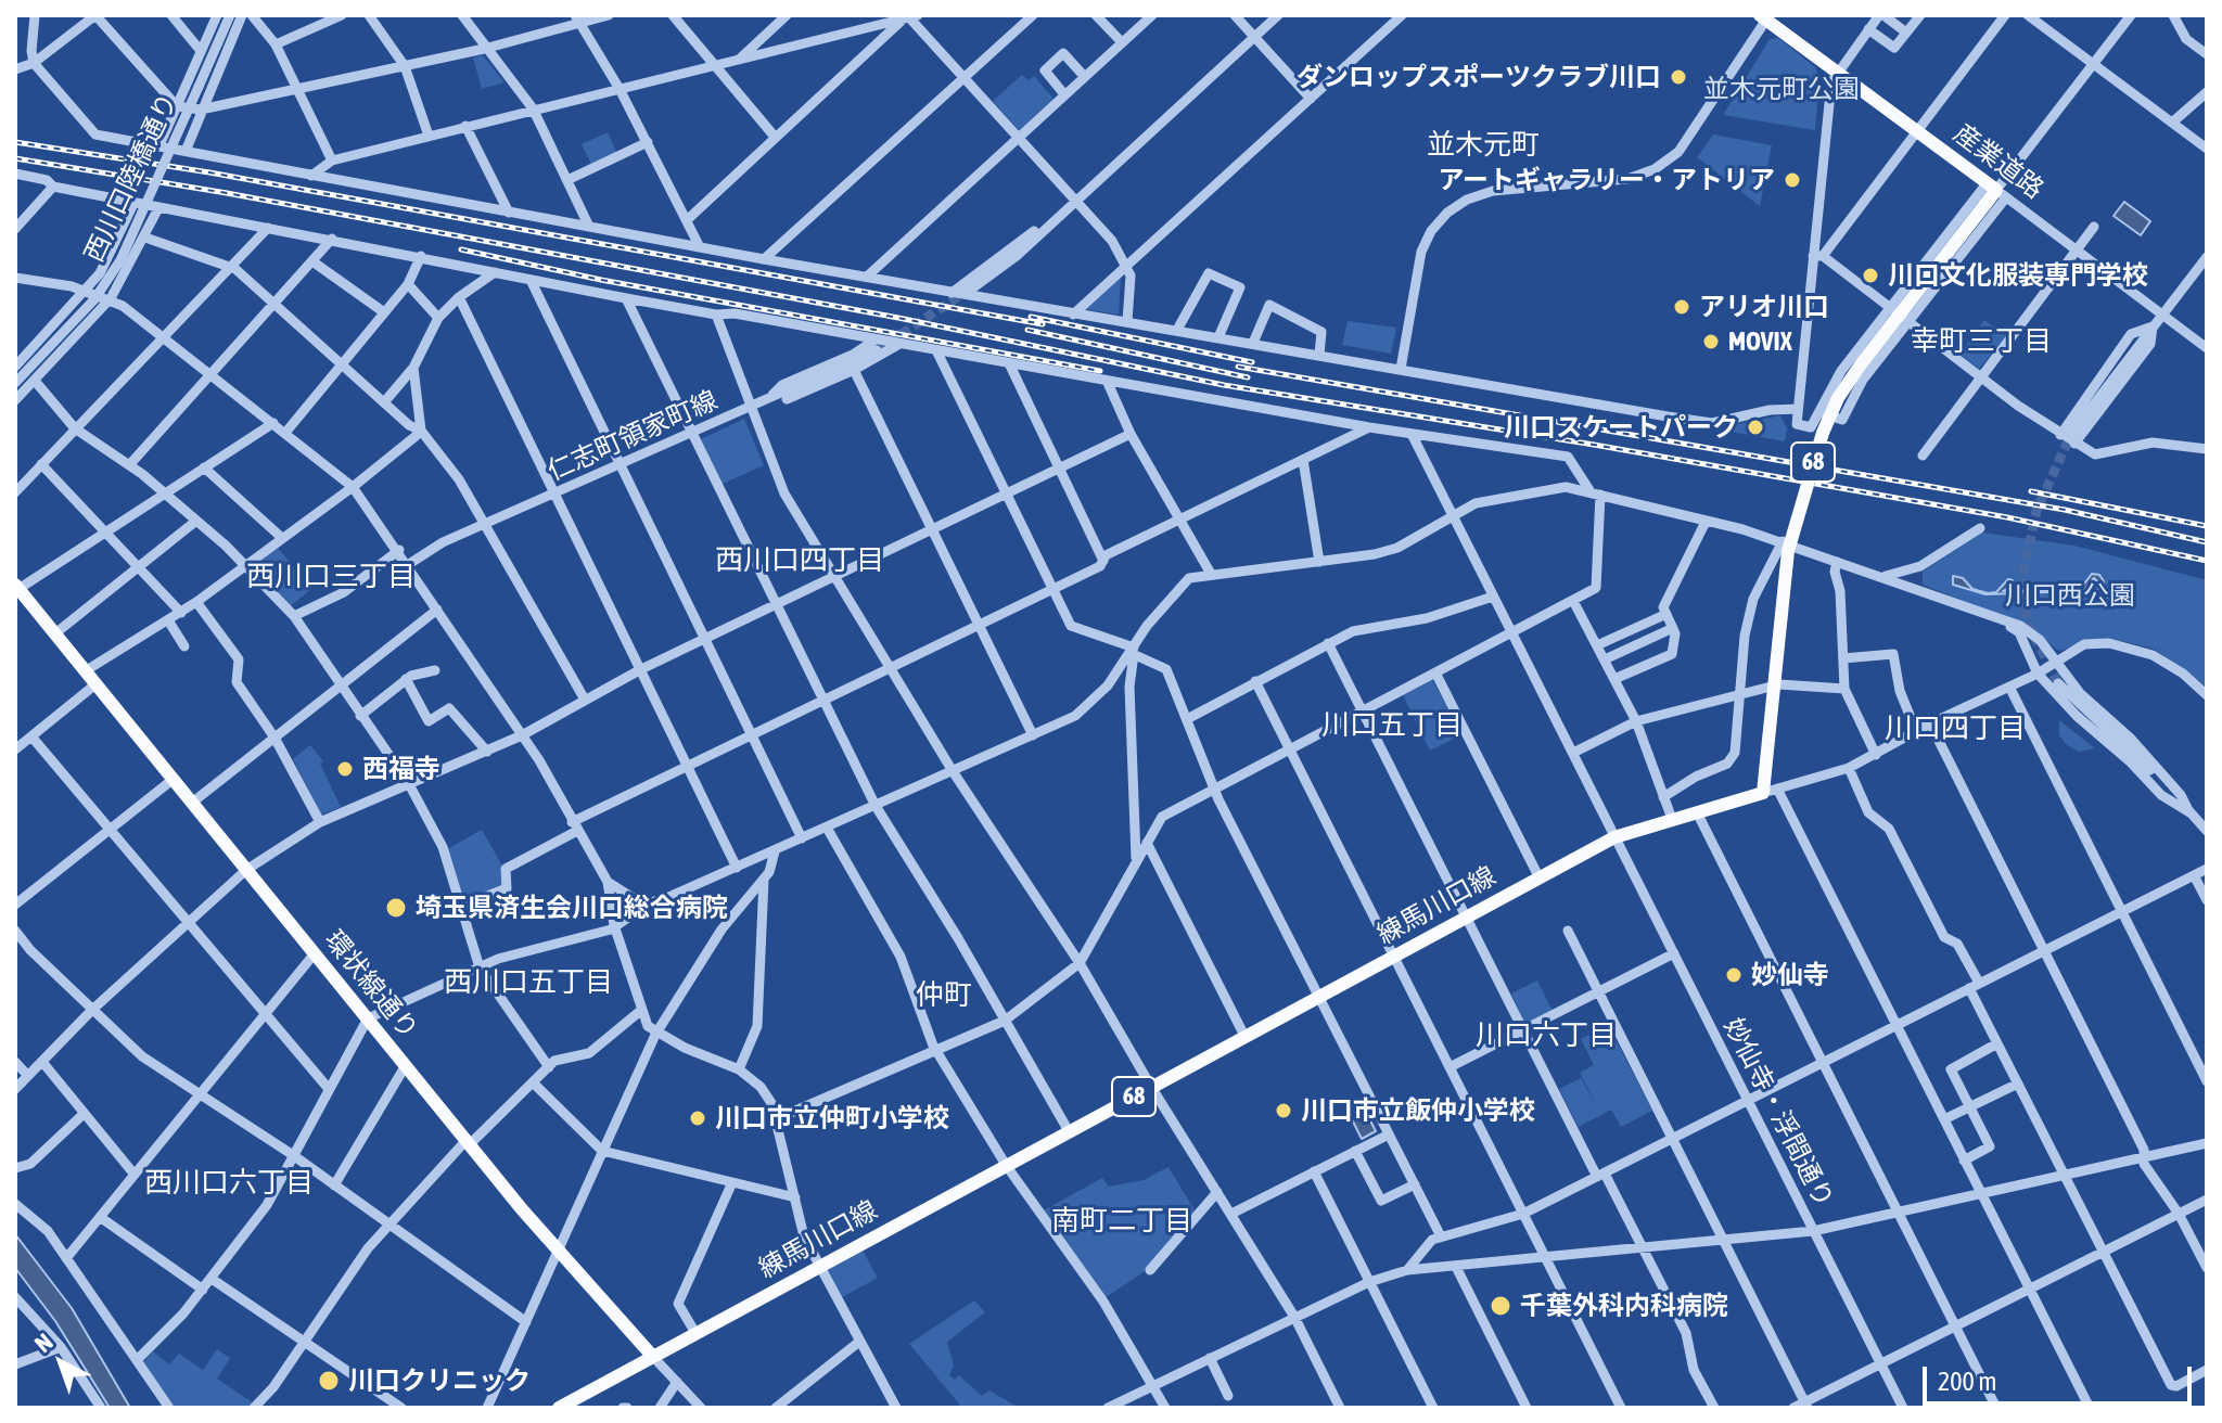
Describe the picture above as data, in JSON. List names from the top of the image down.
{
  "streets": {
    "main road": [
      "産業道路",
      "68",
      "練馬川口線",
      "環状線通り"
    ],
    "street": ["西川口陸橋通り", "仁志町領家町線", "妙仙寺・浮間通り"]
  },
  "crossings": [
    ["産業道路", "68"],
    ["68", "練馬川口線"],
    ["練馬川口線", "環状線通り"],
    ["練馬川口線", "妙仙寺・浮間通り"]
  ],
  "districts": [
    "並木元町",
    "幸町三丁目",
    "西川口四丁目",
    "西川口三丁目",
    "川口五丁目",
    "川口四丁目",
    "西川口五丁目",
    "仲町",
    "川口六丁目",
    "西川口六丁目",
    "南町二丁目"
  ],
  "parks": ["並木元町公園", "川口西公園"],
  "places": [
    "ダンロップスポーツクラブ川口",
    "アートギャラリー・アトリア",
    "川口文化服装専門学校",
    "アリオ川口",
    "MOVIX",
    "川口スケートパーク",
    "西福寺",
    "埼玉県済生会川口総合病院",
    "妙仙寺",
    "川口市立飯仲小学校",
    "川口市立仲町小学校",
    "千葉外科内科病院",
    "川口クリニック"
  ],
  "scale_bar": "200 m",
  "north": "top left"
}
